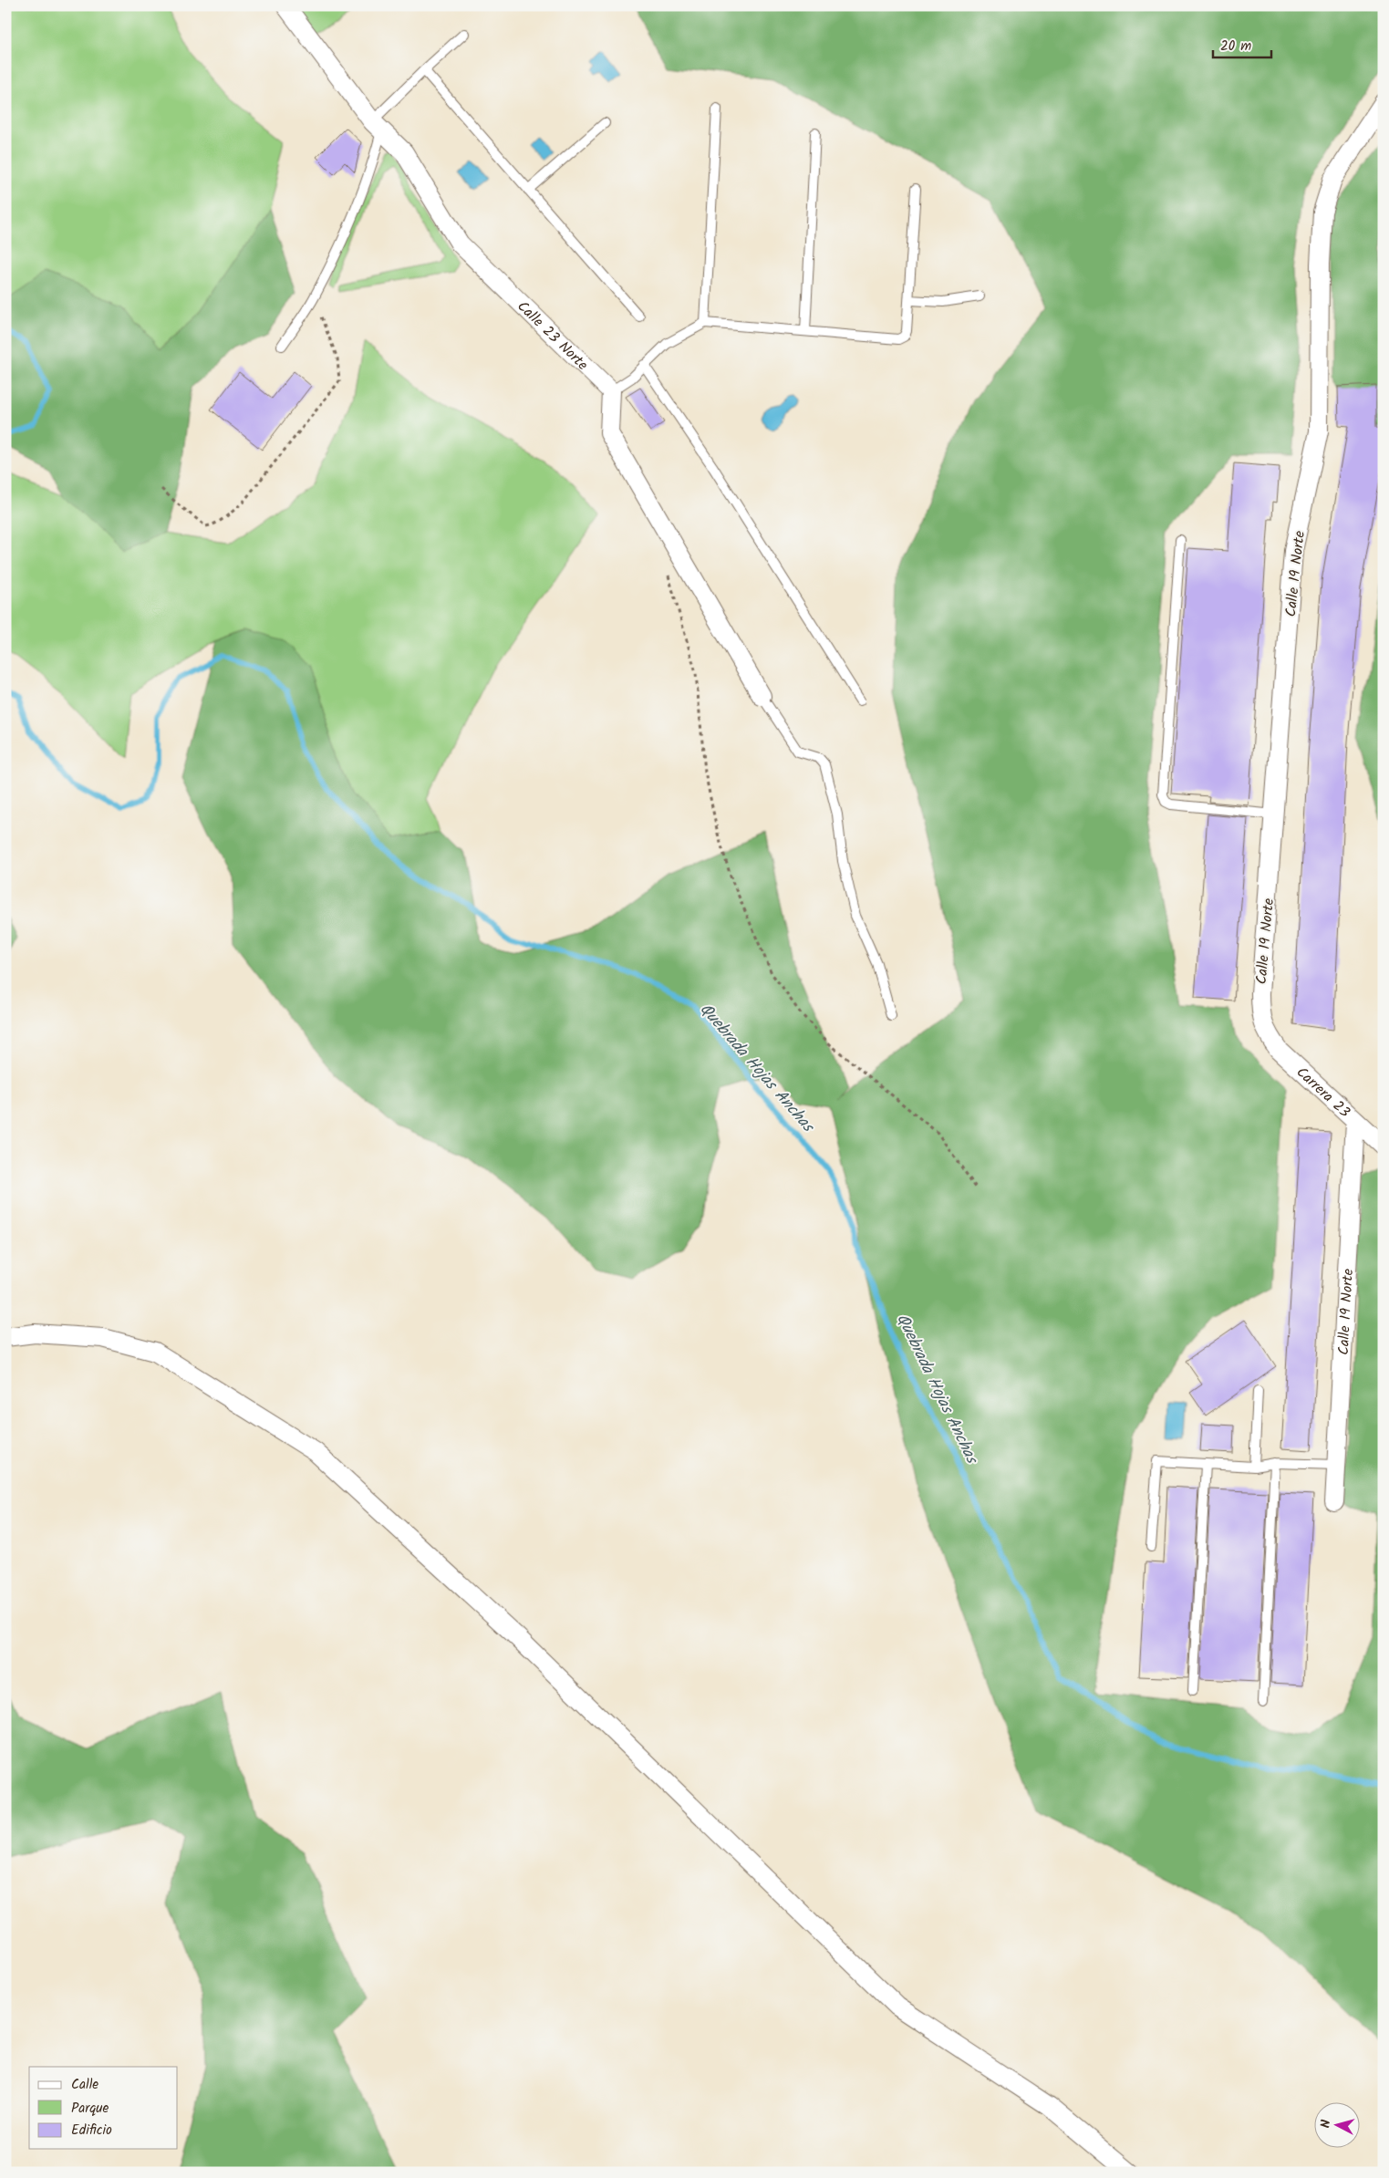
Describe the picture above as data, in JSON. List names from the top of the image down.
{
  "streets": {
    "street": ["Calle 23 Norte", "Calle 19 Norte", "Carrera 23"]
  },
  "crossings": [
    ["Calle 19 Norte", "Carrera 23"]
  ],
  "water": ["Quebrada Hojas Anchas"],
  "legend": ["Calle", "Parque", "Edificio"],
  "scale_bar": "20 m",
  "north": "left"
}
